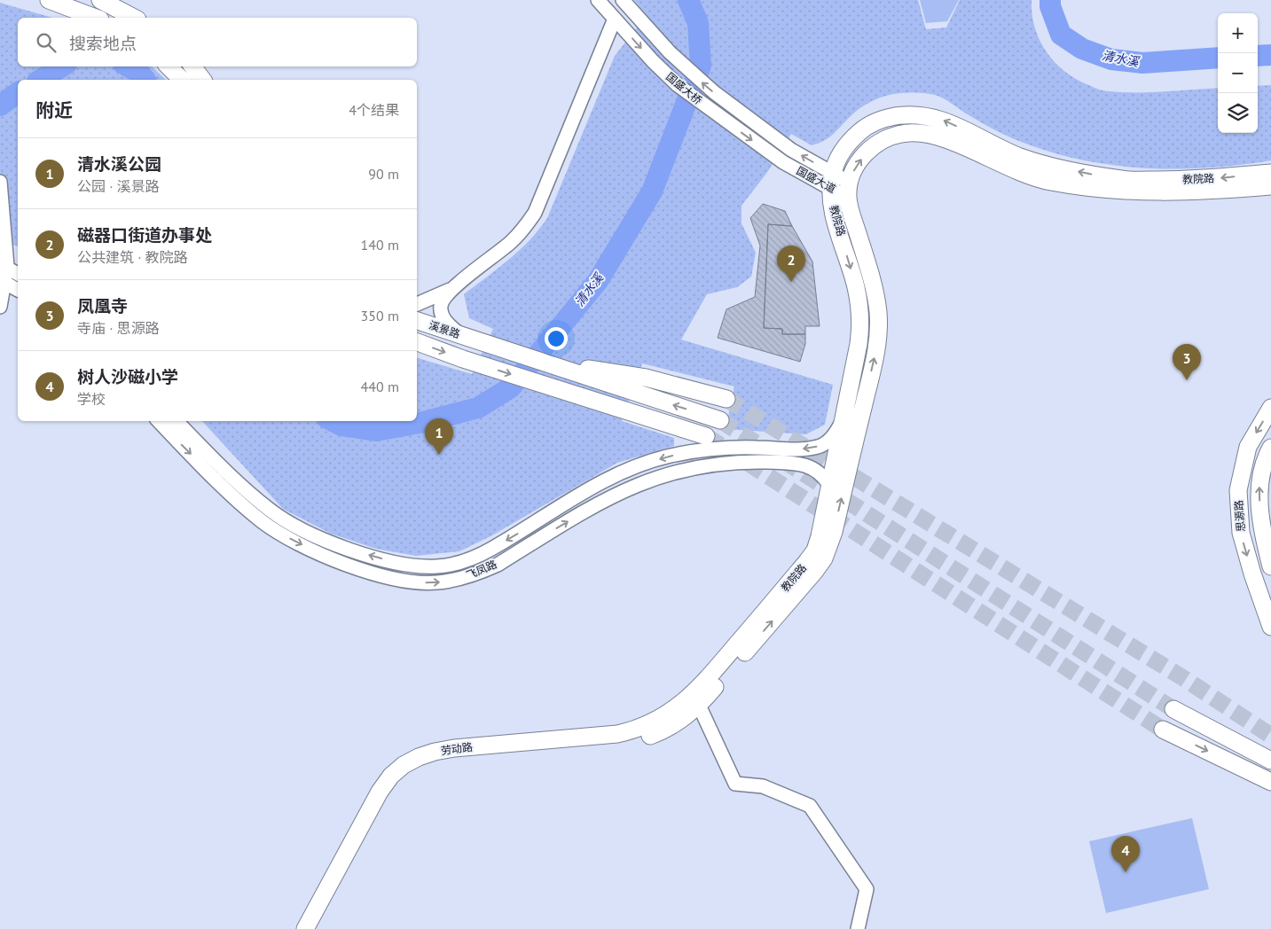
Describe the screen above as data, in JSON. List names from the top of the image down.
{
  "streets": {
    "main road": [
      "教院路",
      "溪景路",
      "思源路",
      "劳动路"
    ],
    "street": ["国盛大桥", "国盛大道", "飞凤路"]
  },
  "crossings": [
    ["国盛大桥", "国盛大道"],
    ["教院路", "国盛大道"],
    ["教院路", "飞凤路"],
    ["教院路", "劳动路"]
  ],
  "water": ["清水溪"],
  "page": {
    "map_buttons": ["+", "−"],
    "search": "搜索地点",
    "heading": ["附近", "4个结果"],
    "list": [
      {
        "mark": "1",
        "name": "清水溪公园",
        "note": "公园 · 溪景路",
        "value": "90 m"
      },
      {
        "mark": "2",
        "name": "磁器口街道办事处",
        "note": "公共建筑 · 教院路",
        "value": "140 m"
      },
      {
        "mark": "3",
        "name": "凤凰寺",
        "note": "寺庙 · 思源路",
        "value": "350 m"
      },
      {
        "mark": "4",
        "name": "树人沙磁小学",
        "note": "学校",
        "value": "440 m"
      }
    ],
    "pins": [
      "2",
      "3",
      "1",
      "4"
    ]
  }
}
